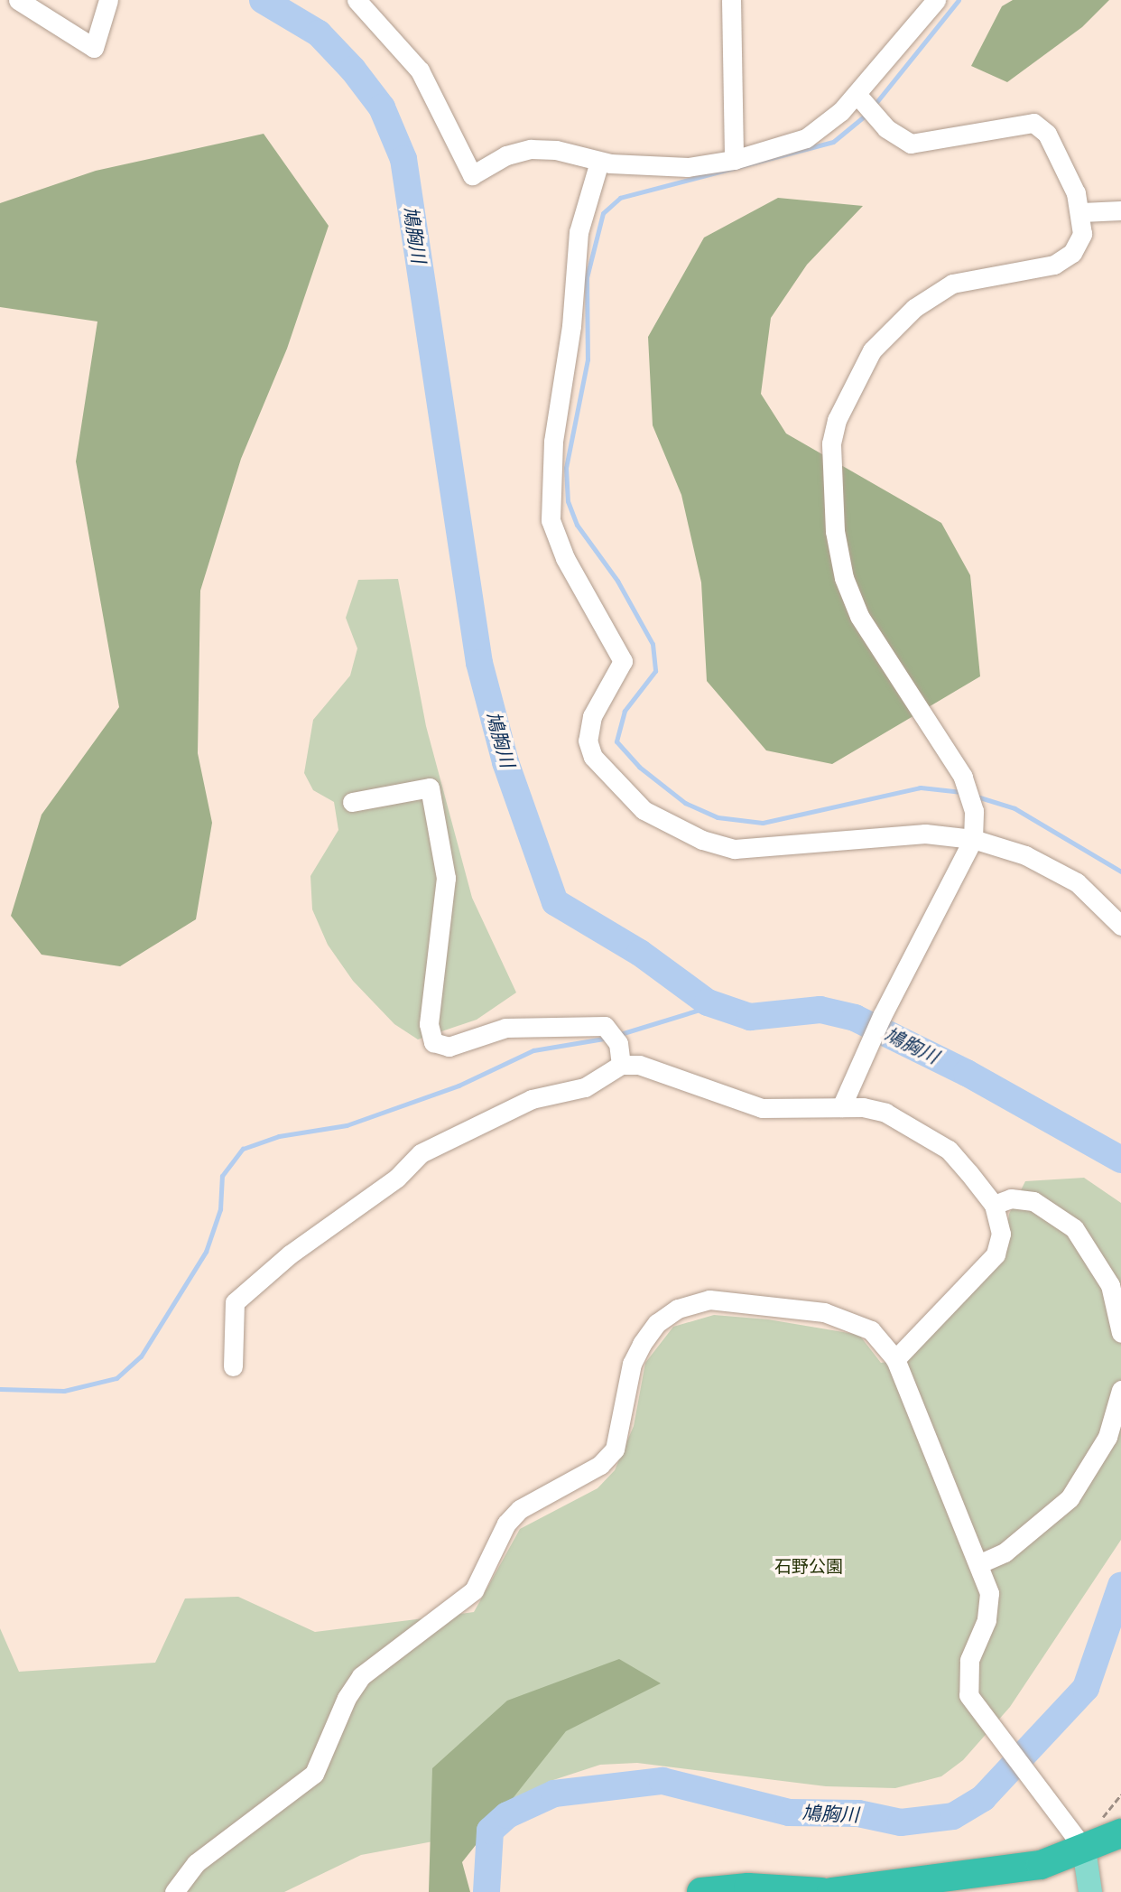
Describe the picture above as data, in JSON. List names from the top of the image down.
{
  "water": ["鳩胸川"],
  "parks": ["石野公園"]
}
